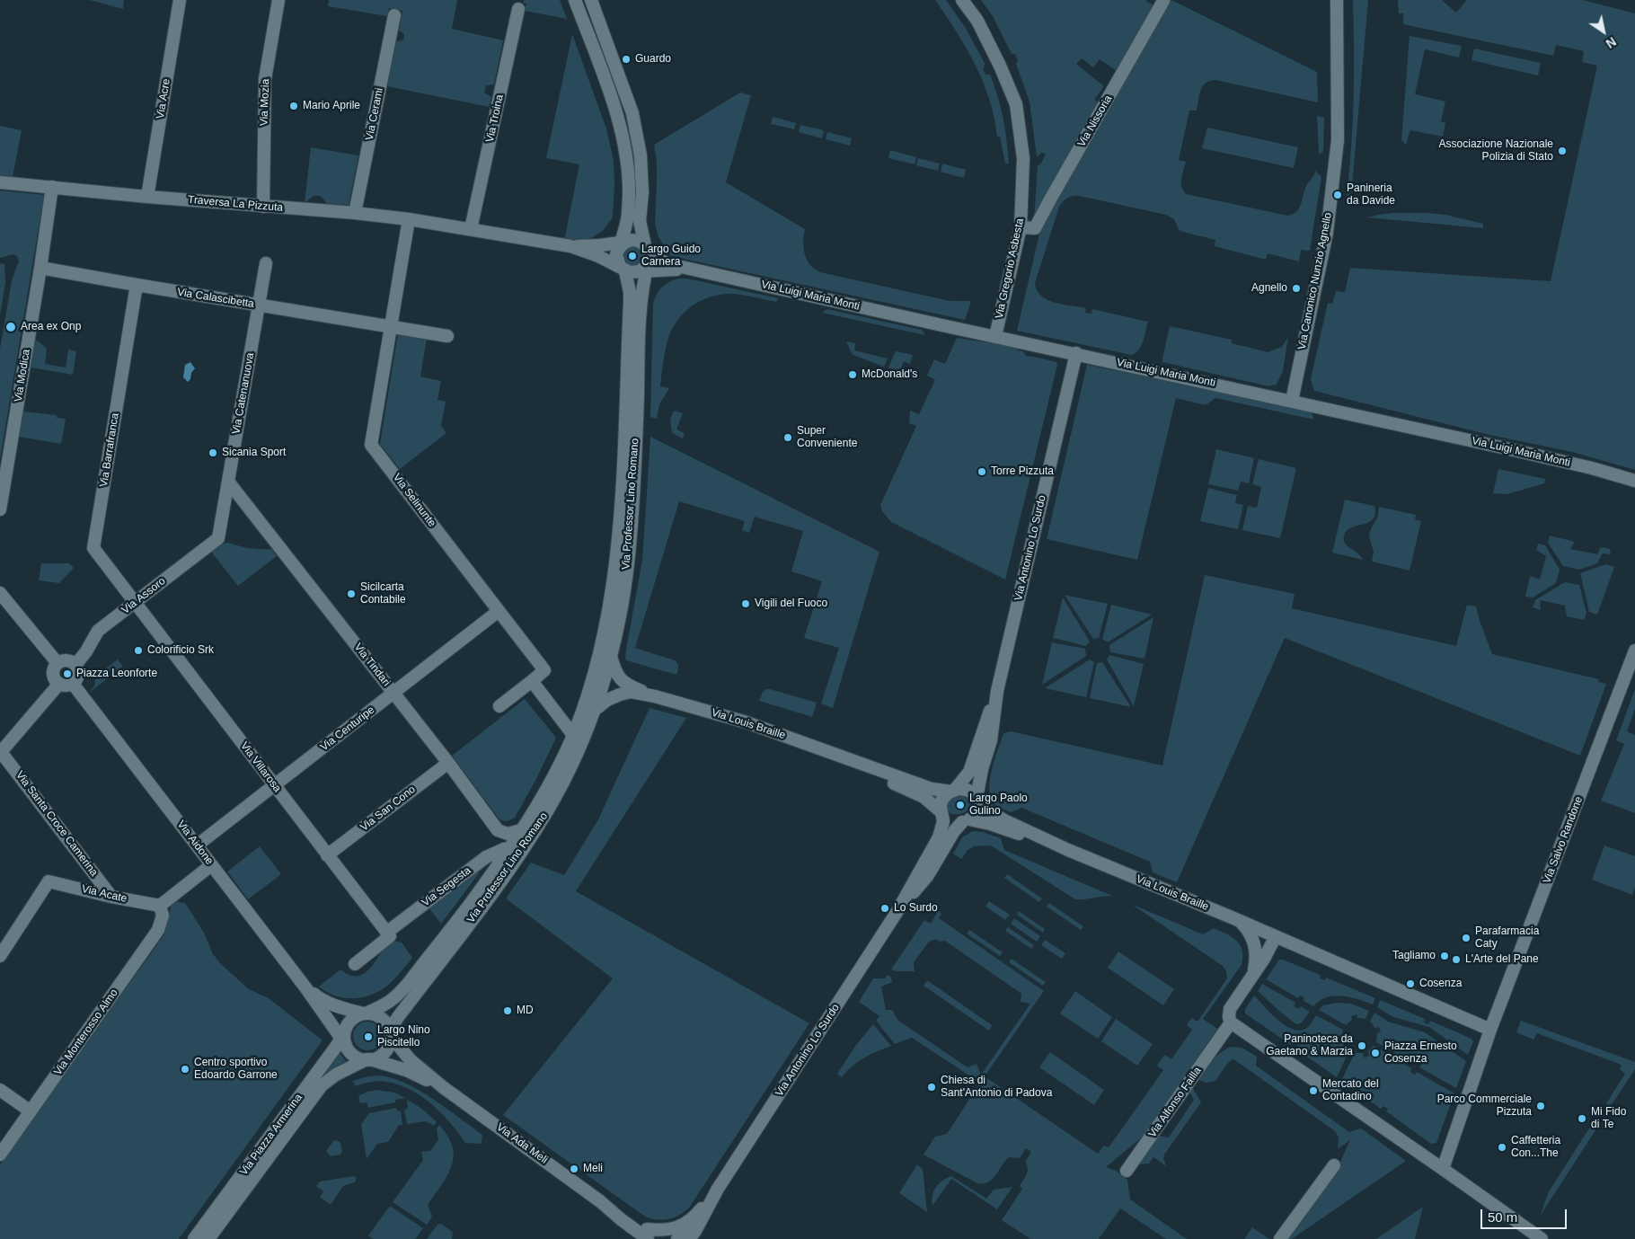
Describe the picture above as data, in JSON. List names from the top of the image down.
{
  "streets": {
    "street": [
      "Via Acre",
      "Via Mozia",
      "Via Cerami",
      "Via Troina",
      "Via Nissoria",
      "Traversa La Pizzuta",
      "Via Gregorio Asbesta",
      "Via Canonico Nunzio Agnello",
      "Via Luigi Maria Monti",
      "Via Calascibetta",
      "Via Modica",
      "Via Catenanuova",
      "Via Barrafranca",
      "Via Selinunte",
      "Via Professor Lino Romano",
      "Via Antonino Lo Surdo",
      "Via Assoro",
      "Via Tindari",
      "Via Louis Braille",
      "Via Centuripe",
      "Via Villarosa",
      "Via San Cono",
      "Via Santa Croce Camerina",
      "Via Salvo Randone",
      "Via Aidone",
      "Via Segesta",
      "Via Acate",
      "Via Monterosso Almo",
      "Via Alfonso Failla",
      "Via Piazza Armerina",
      "Via Ada Meli"
    ]
  },
  "crossings": [
    ["Via Acre", "Traversa La Pizzuta"],
    ["Via Mozia", "Traversa La Pizzuta"],
    ["Via Cerami", "Traversa La Pizzuta"],
    ["Via Troina", "Traversa La Pizzuta"],
    ["Via Nissoria", "Via Gregorio Asbesta"],
    ["Traversa La Pizzuta", "Via Modica"],
    ["Traversa La Pizzuta", "Via Selinunte"],
    ["Via Gregorio Asbesta", "Via Luigi Maria Monti"],
    ["Via Canonico Nunzio Agnello", "Via Luigi Maria Monti"],
    ["Via Luigi Maria Monti", "Via Antonino Lo Surdo"],
    ["Via Calascibetta", "Via Modica"],
    ["Via Calascibetta", "Via Catenanuova"],
    ["Via Calascibetta", "Via Barrafranca"],
    ["Via Calascibetta", "Via Selinunte"],
    ["Via Catenanuova", "Via Assoro"],
    ["Via Catenanuova", "Via Tindari"],
    ["Via Barrafranca", "Via Assoro"],
    ["Via Barrafranca", "Via Villarosa"],
    ["Via Selinunte", "Via Centuripe"],
    ["Via Professor Lino Romano", "Via Tindari"],
    ["Via Professor Lino Romano", "Via Segesta"],
    ["Via Professor Lino Romano", "Via Piazza Armerina"],
    ["Via Assoro", "Via Villarosa"],
    ["Via Assoro", "Via Aidone"],
    ["Via Tindari", "Via Centuripe"],
    ["Via Tindari", "Via San Cono"],
    ["Via Louis Braille", "Via Salvo Randone"],
    ["Via Centuripe", "Via Villarosa"],
    ["Via Centuripe", "Via Aidone"],
    ["Via Villarosa", "Via San Cono"],
    ["Via Villarosa", "Via Segesta"],
    ["Via Santa Croce Camerina", "Via Acate"],
    ["Via Acate", "Via Monterosso Almo"]
  ],
  "places": [
    "Guardo",
    "Mario Aprile",
    "Associazione Nazionale Polizia di Stato",
    "Panineria da Davide",
    "Largo Guido Carnera",
    "Agnello",
    "Area ex Onp",
    "McDonald's",
    "Super Conveniente",
    "Sicania Sport",
    "Torre Pizzuta",
    "Sicilcarta Contabile",
    "Vigili del Fuoco",
    "Colorificio Srk",
    "Piazza Leonforte",
    "Largo Paolo Gulino",
    "Lo Surdo",
    "Parafarmacia Caty",
    "Tagliamo",
    "L'Arte del Pane",
    "Cosenza",
    "MD",
    "Largo Nino Piscitello",
    "Paninoteca da Gaetano & Marzia",
    "Piazza Ernesto Cosenza",
    "Centro sportivo Edoardo Garrone",
    "Chiesa di Sant'Antonio di Padova",
    "Mercato del Contadino",
    "Parco Commerciale Pizzuta",
    "Mi Fido di Te",
    "Caffetteria Con...The",
    "Meli"
  ],
  "scale_bar": "50 m",
  "north": "bottom right"
}
